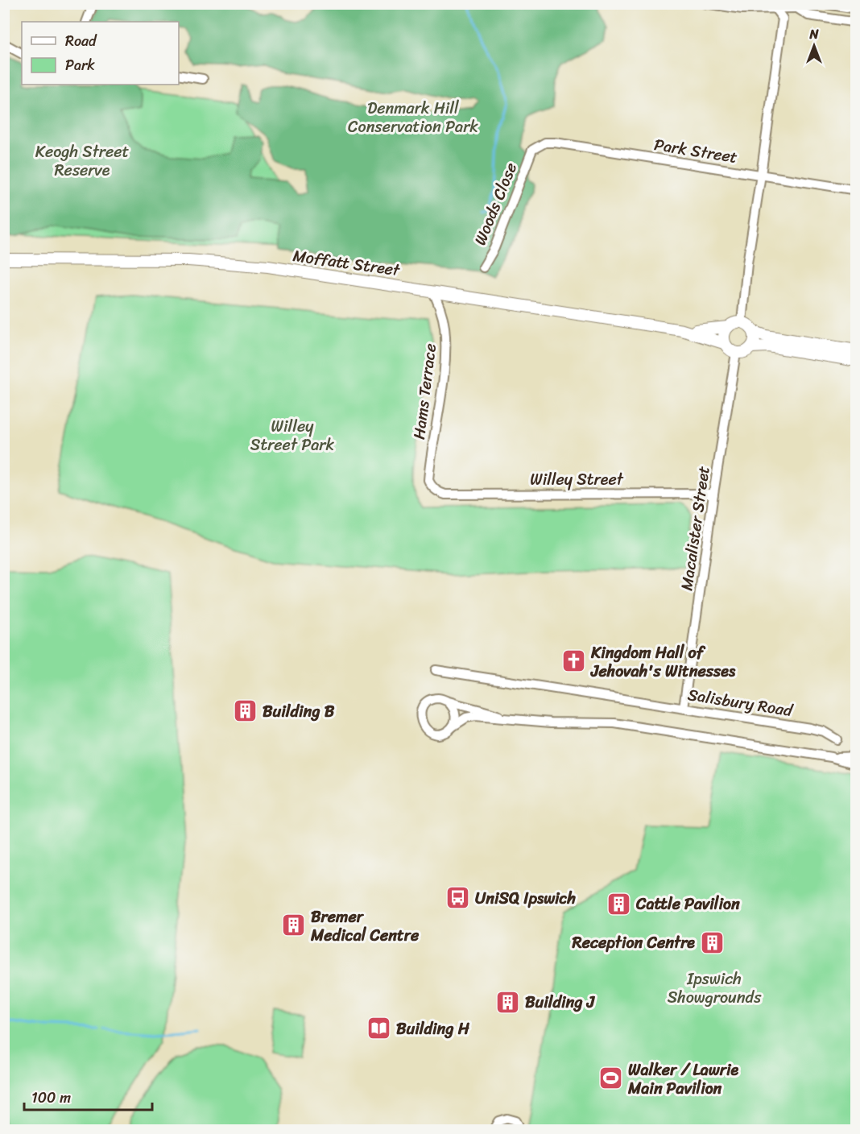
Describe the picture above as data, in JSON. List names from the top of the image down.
{
  "streets": {
    "main road": ["Moffatt Street"],
    "street": [
      "Park Street",
      "Woods Close",
      "Hams Terrace",
      "Willey Street",
      "Macalister Street",
      "Salisbury Road"
    ]
  },
  "crossings": [
    ["Park Street", "Woods Close"],
    ["Moffatt Street", "Hams Terrace"],
    ["Moffatt Street", "Macalister Street"],
    ["Hams Terrace", "Willey Street"],
    ["Willey Street", "Macalister Street"],
    ["Macalister Street", "Salisbury Road"]
  ],
  "parks": [
    "Denmark Hill Conservation Park",
    "Keogh Street Reserve",
    "Willey Street Park",
    "Ipswich Showgrounds"
  ],
  "places": {
    "church": ["Kingdom Hall of Jehovah's Witnesses"],
    "building": [
      "Building B",
      "Cattle Pavilion",
      "Bremer Medical Centre",
      "Reception Centre",
      "Building J"
    ],
    "bus stop": ["UniSQ Ipswich"],
    "library": ["Building H"],
    "sports": ["Walker / Lawrie Main Pavilion"]
  },
  "legend": ["Road", "Park"],
  "scale_bar": "100 m",
  "north": "top"
}
